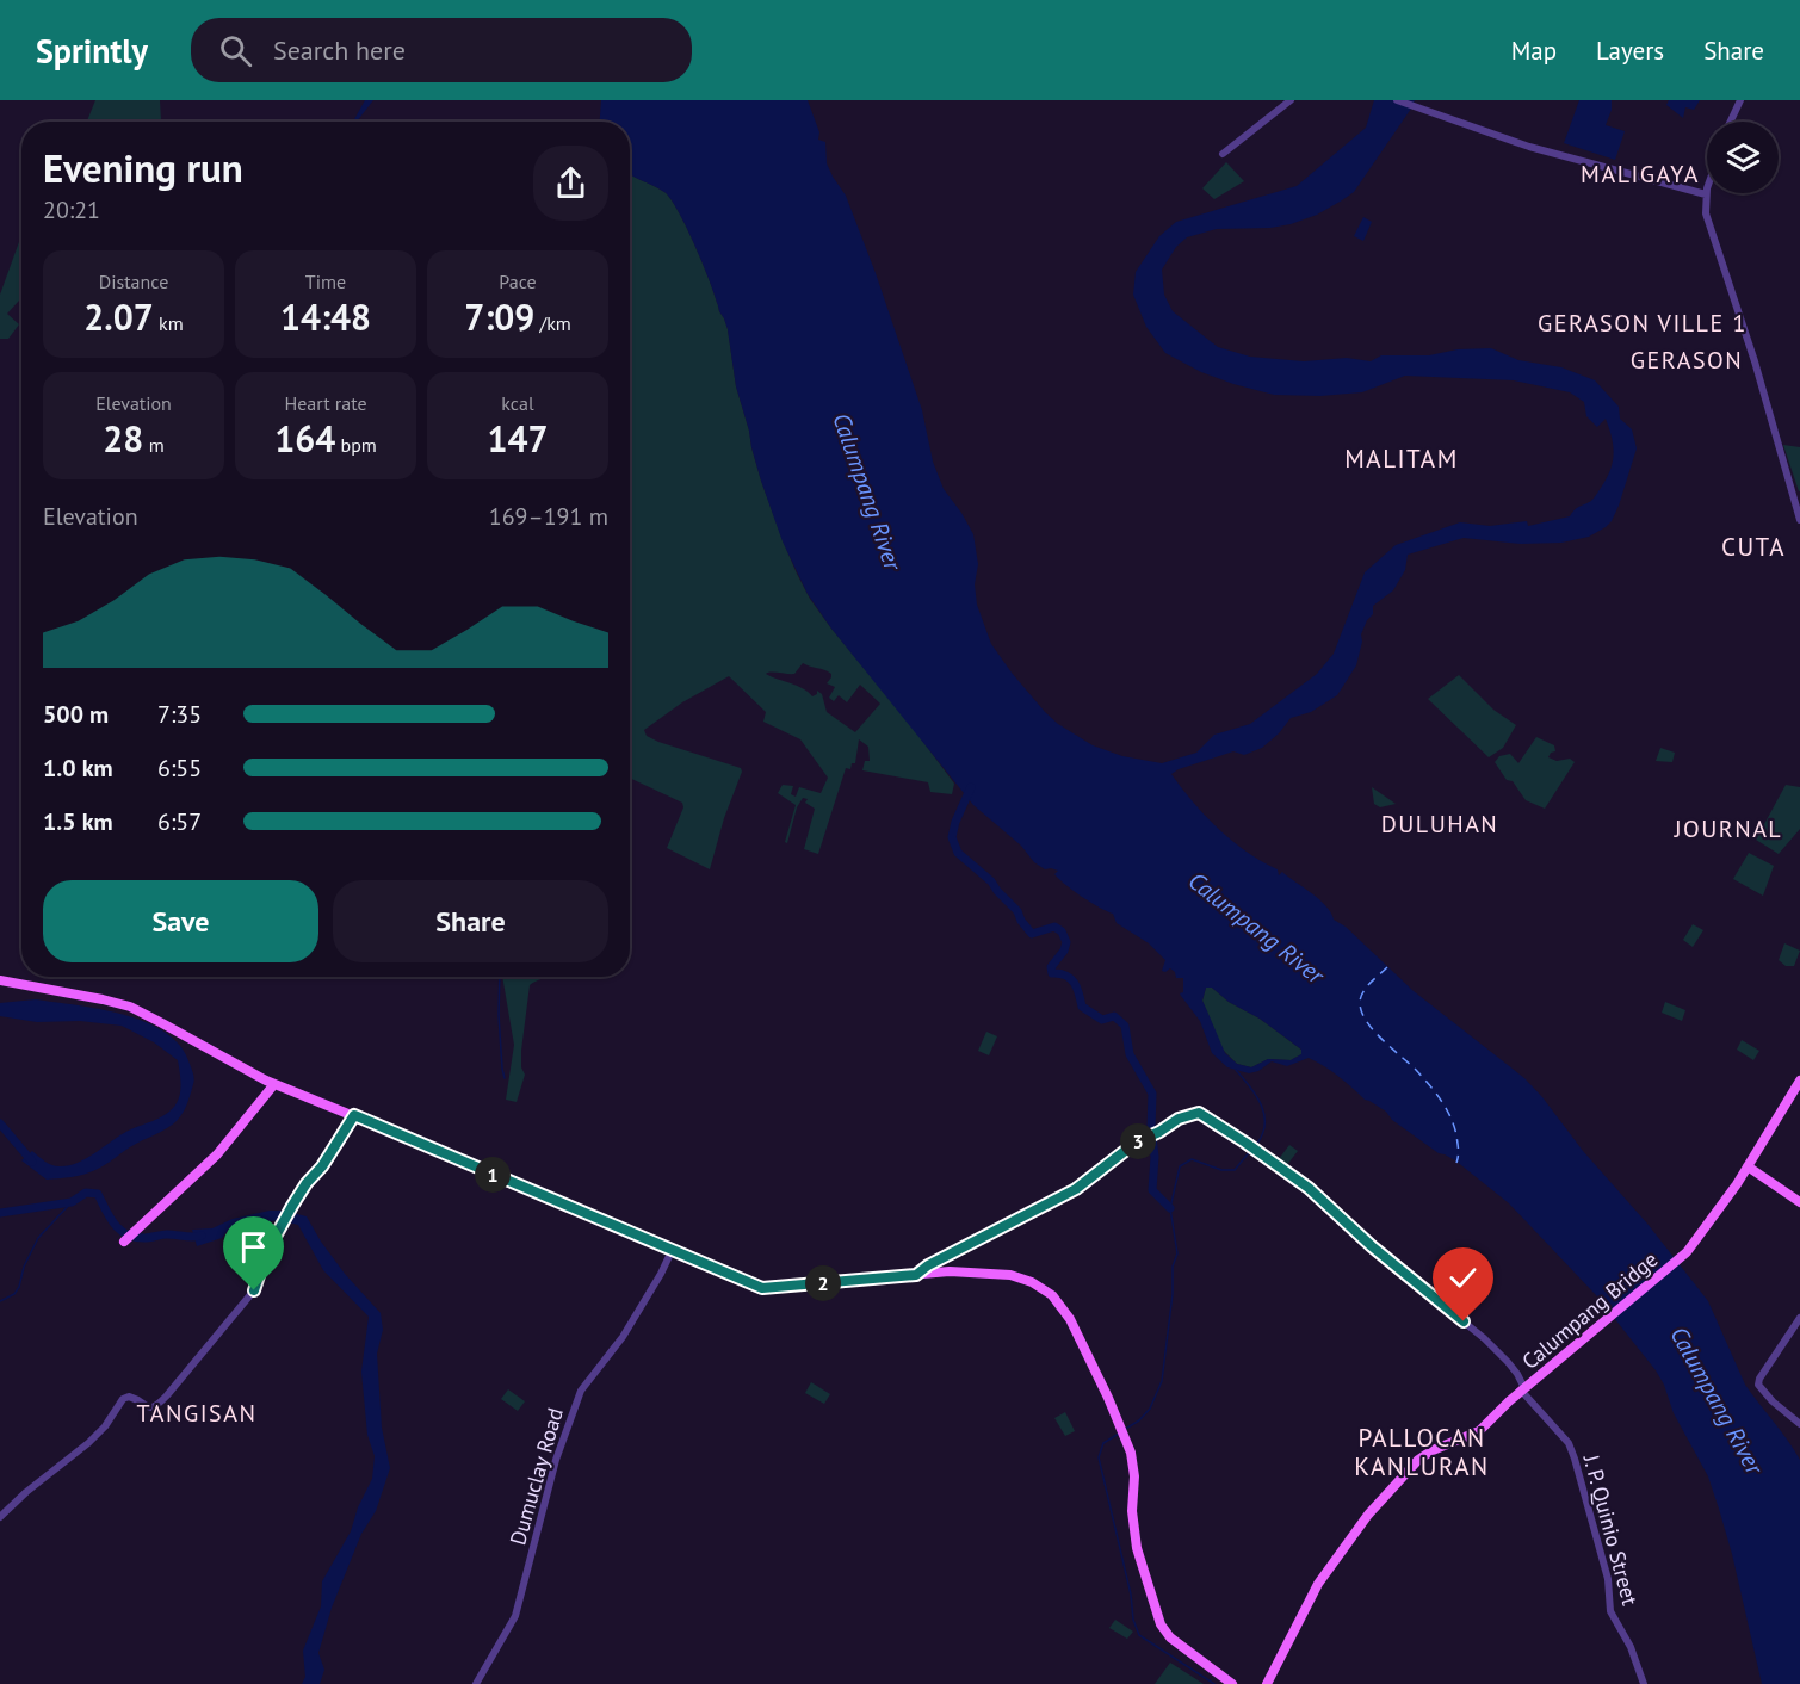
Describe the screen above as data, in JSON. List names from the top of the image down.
{
  "streets": {
    "main road": ["Calumpang Bridge"],
    "street": ["Dumuclay Road", "J. P. Quinio Street"]
  },
  "districts": [
    "MALIGAYA",
    "GERASON VILLE 1",
    "GERASON",
    "MALITAM",
    "CUTA",
    "DULUHAN",
    "JOURNAL",
    "TANGISAN",
    "PALLOCAN KANLURAN"
  ],
  "water": ["Calumpang River"],
  "page": {
    "header": "Sprintly",
    "search": "Search here",
    "nav": ["Map", "Layers", "Share"],
    "heading": ["Evening run", "20:21"],
    "stats": [
      ["Distance", "2.07 km"],
      ["Time", "14:48"],
      ["Pace", "7:09 /km"],
      ["Elevation", "28 m"],
      ["Heart rate", "164 bpm"],
      ["kcal", "147"]
    ],
    "chart": ["Elevation", "169–191 m"],
    "list": [
      {
        "name": "500 m",
        "note": "7:35"
      },
      {
        "name": "1.0 km",
        "note": "6:55"
      },
      {
        "name": "1.5 km",
        "note": "6:57"
      }
    ],
    "buttons": ["Save", "Share"],
    "pins": ["3", "1", "2"]
  }
}
